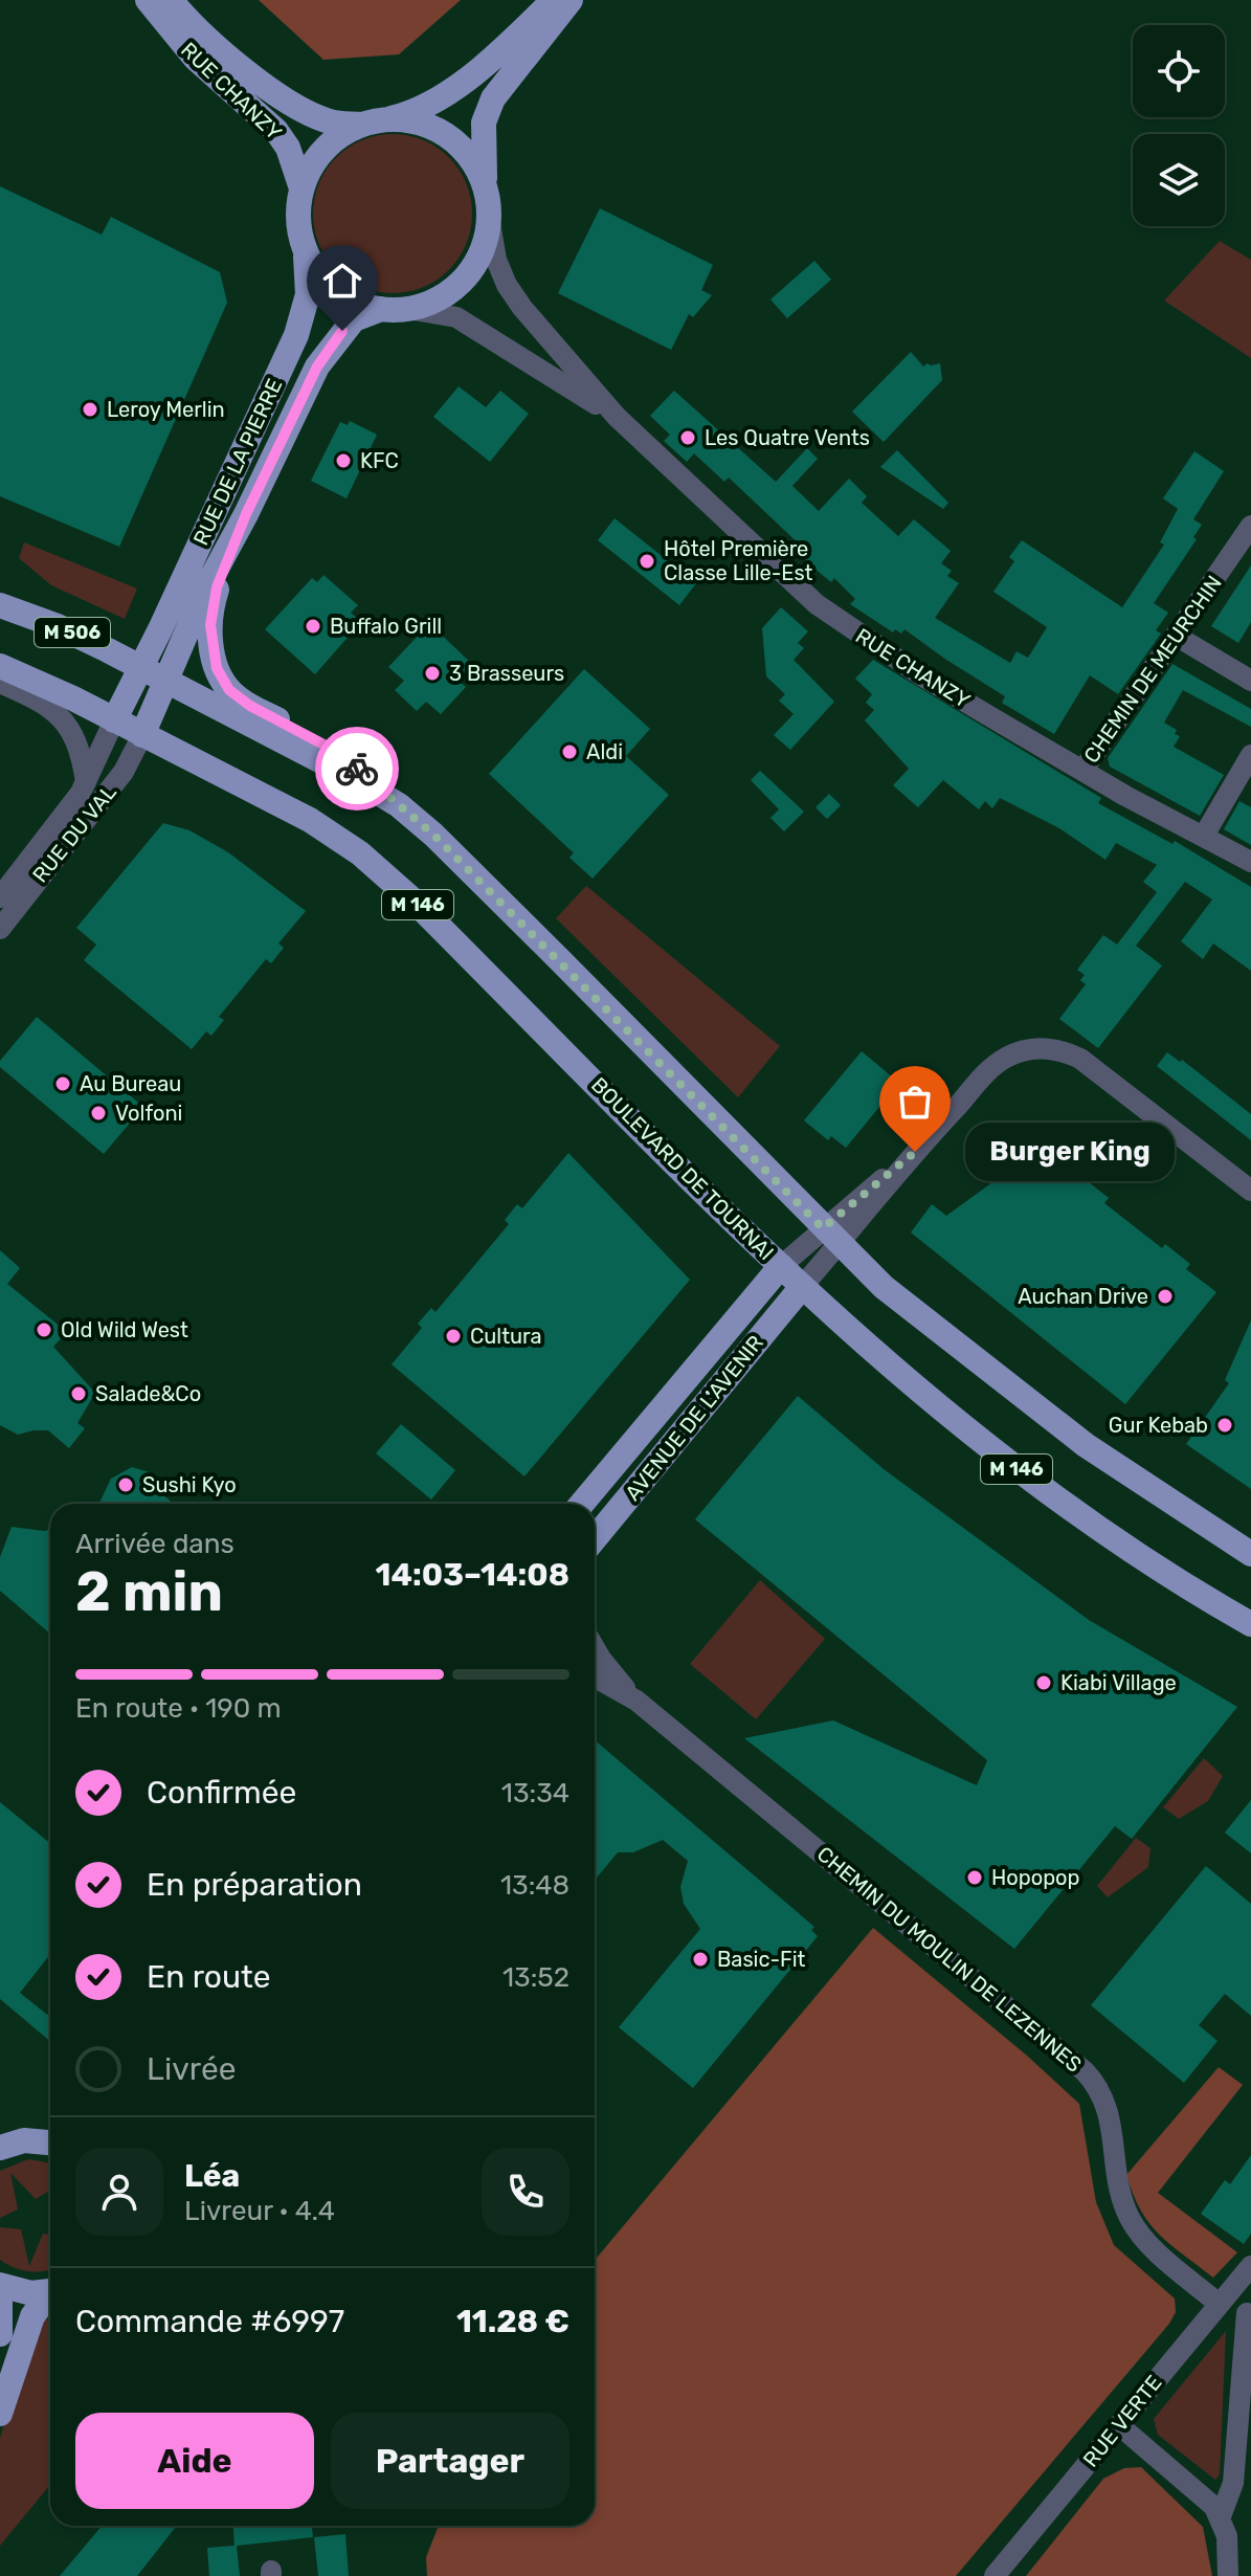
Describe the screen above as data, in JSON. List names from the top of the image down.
{
  "streets": {
    "main road": [
      "RUE CHANZY",
      "RUE DE LA PIERRE",
      "M 506",
      "M 146",
      "BOULEVARD DE TOURNAI",
      "AVENUE DE L'AVENIR"
    ],
    "street": [
      "CHEMIN DE MEURCHIN",
      "RUE DU VAL",
      "CHEMIN DU MOULIN DE LEZENNES",
      "RUE VERTE"
    ]
  },
  "crossings": [
    ["RUE CHANZY", "RUE DE LA PIERRE"],
    ["RUE CHANZY", "CHEMIN DE MEURCHIN"],
    ["RUE DE LA PIERRE", "M 506"],
    ["RUE DE LA PIERRE", "RUE DU VAL"],
    ["RUE DE LA PIERRE", "M 146"],
    ["RUE DE LA PIERRE", "BOULEVARD DE TOURNAI"],
    ["M 506", "M 146"],
    ["RUE DU VAL", "BOULEVARD DE TOURNAI"],
    ["BOULEVARD DE TOURNAI", "AVENUE DE L'AVENIR"],
    ["CHEMIN DU MOULIN DE LEZENNES", "RUE VERTE"]
  ],
  "places": [
    "Leroy Merlin",
    "Les Quatre Vents",
    "KFC",
    "Hôtel Première Classe Lille-Est",
    "Buffalo Grill",
    "3 Brasseurs",
    "Aldi",
    "Au Bureau",
    "Volfoni",
    "Burger King",
    "Auchan Drive",
    "Old Wild West",
    "Cultura",
    "Salade&Co",
    "Gur Kebab",
    "Sushi Kyo",
    "Kiabi Village",
    "Hopopop",
    "Basic-Fit"
  ],
  "page": {
    "bubble": "Burger King",
    "heading": ["2 min", "Arrivée dans", "14:03–14:08"],
    "panel": [
      "Léa",
      "Livreur · 4.4",
      "Commande #6997",
      "11.28 €"
    ],
    "bar": "En route · 190 m",
    "list": [
      ["Confirmée", "13:34"],
      ["En préparation", "13:48"],
      ["En route", "13:52"],
      "Livrée"
    ],
    "buttons": ["Aide", "Partager"]
  }
}
